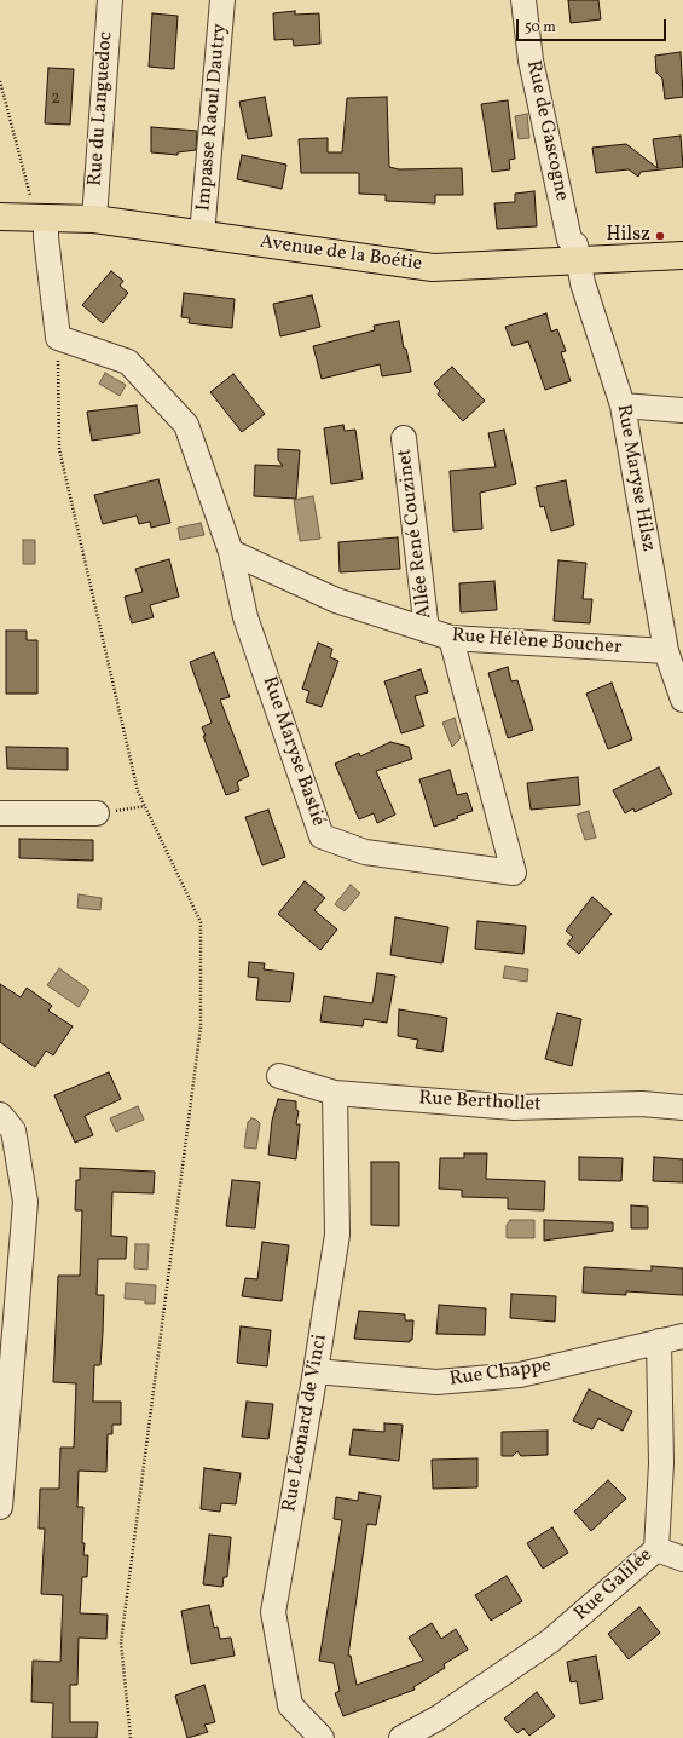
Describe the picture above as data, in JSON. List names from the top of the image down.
{
  "streets": {
    "main road": ["Avenue de la Boétie"],
    "street": [
      "Rue du Languedoc",
      "Impasse Raoul Dautry",
      "Rue de Gascogne",
      "Rue Maryse Hilsz",
      "Allée René Couzinet",
      "Rue Hélène Boucher",
      "Rue Maryse Bastié",
      "Rue Berthollet",
      "Rue Chappe",
      "Rue Léonard de Vinci",
      "Rue Galilée"
    ]
  },
  "crossings": [
    ["Rue du Languedoc", "Avenue de la Boétie"],
    ["Impasse Raoul Dautry", "Avenue de la Boétie"],
    ["Rue de Gascogne", "Avenue de la Boétie"],
    ["Rue de Gascogne", "Rue Maryse Hilsz"],
    ["Avenue de la Boétie", "Rue Maryse Hilsz"],
    ["Rue Maryse Hilsz", "Rue Hélène Boucher"],
    ["Allée René Couzinet", "Rue Hélène Boucher"],
    ["Rue Hélène Boucher", "Rue Maryse Bastié"],
    ["Rue Berthollet", "Rue Léonard de Vinci"],
    ["Rue Chappe", "Rue Léonard de Vinci"],
    ["Rue Chappe", "Rue Galilée"]
  ],
  "places": ["Hilsz"],
  "house_numbers": ["2"],
  "scale_bar": "50 m"
}
